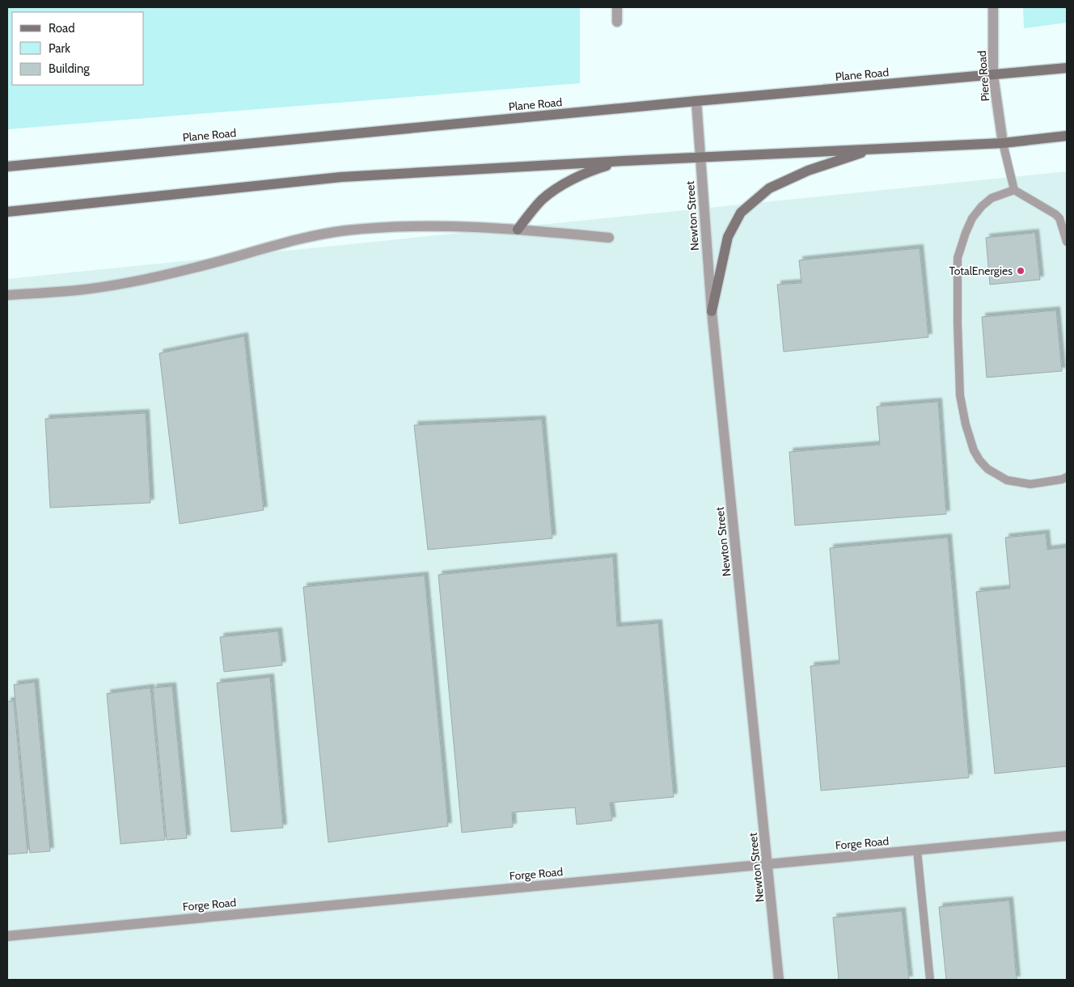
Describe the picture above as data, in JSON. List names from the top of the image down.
{
  "streets": {
    "main road": ["Plane Road"],
    "street": ["Piere Road", "Newton Street", "Forge Road"]
  },
  "crossings": [
    ["Plane Road", "Piere Road"],
    ["Plane Road", "Newton Street"],
    ["Newton Street", "Forge Road"]
  ],
  "places": ["TotalEnergies"],
  "legend": ["Road", "Park", "Building"]
}
